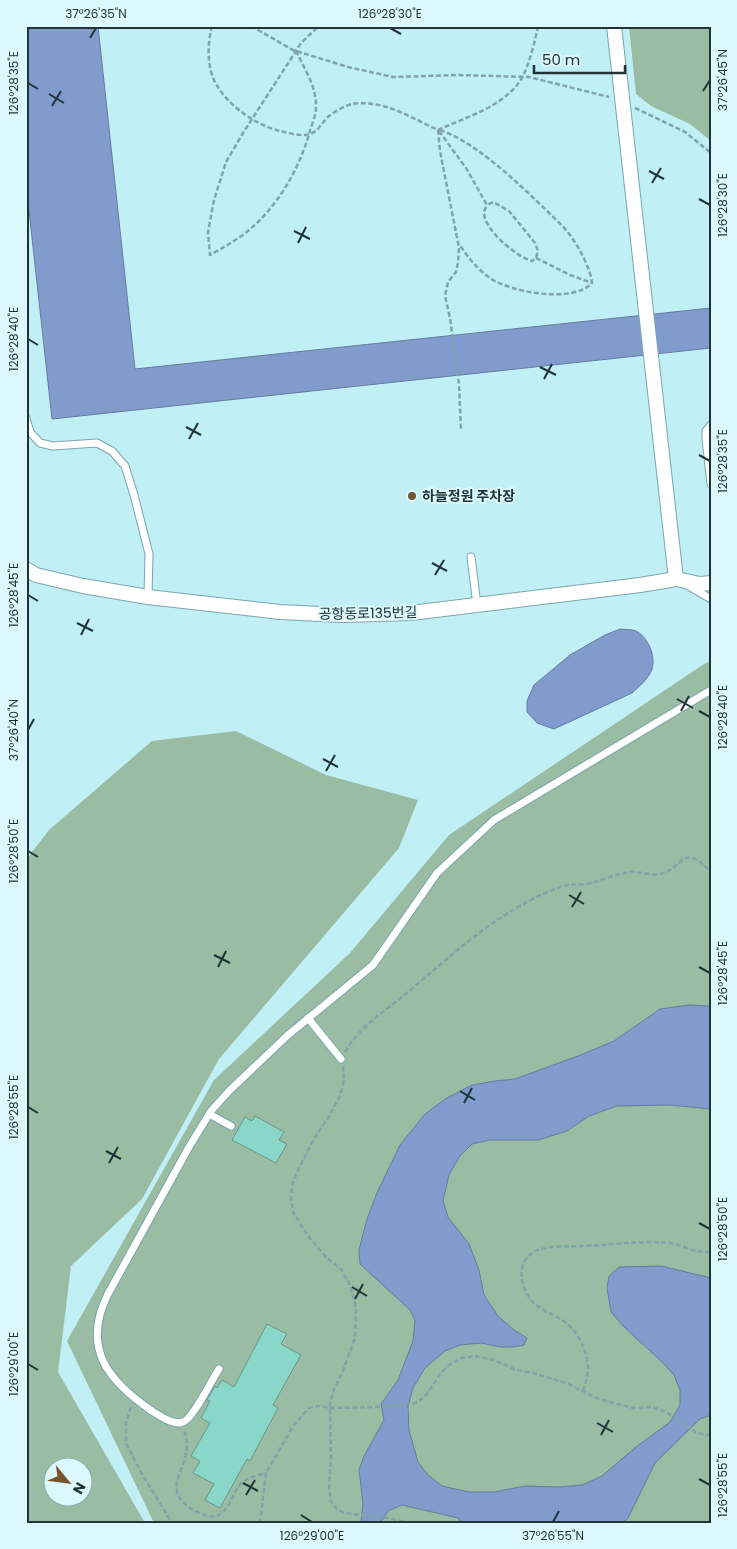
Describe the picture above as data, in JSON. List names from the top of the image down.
{
  "streets": {
    "street": ["공항동로135번길"]
  },
  "places": ["하늘정원 주차장"],
  "scale_bar": "50 m",
  "north": "bottom right",
  "coordinates": [
    "37°26'35\"N",
    "126°28'30\"E",
    "37°26'45\"N",
    "126°28'35\"E",
    "126°28'40\"E",
    "126°28'45\"E",
    "37°26'40\"N",
    "126°28'50\"E",
    "126°28'55\"E",
    "126°29'00\"E",
    "37°26'55\"N"
  ]
}
